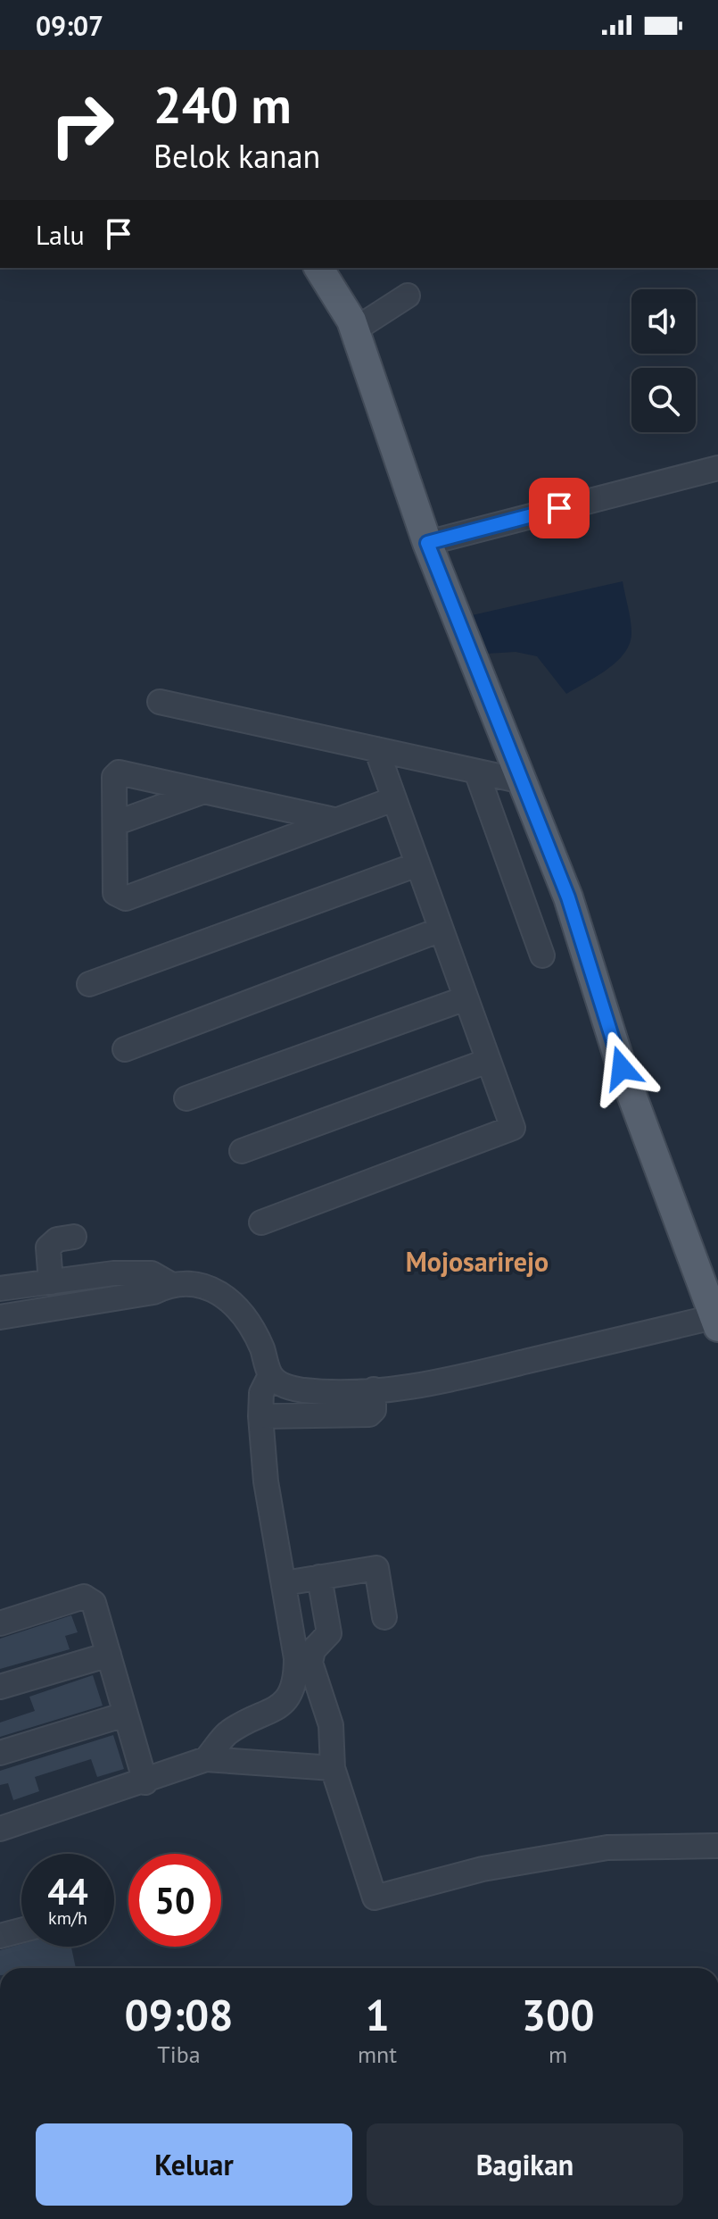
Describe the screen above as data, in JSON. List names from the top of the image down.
{
  "districts": ["Mojosarirejo"],
  "page": {
    "status": "09:07",
    "turn": ["240 m", "Belok kanan"],
    "then": "Lalu",
    "speed": "44 km/h",
    "limit": "50",
    "eta": [
      "09:08",
      "Tiba",
      "1",
      "mnt",
      "300",
      "m"
    ],
    "buttons": ["Keluar", "Bagikan"]
  }
}
